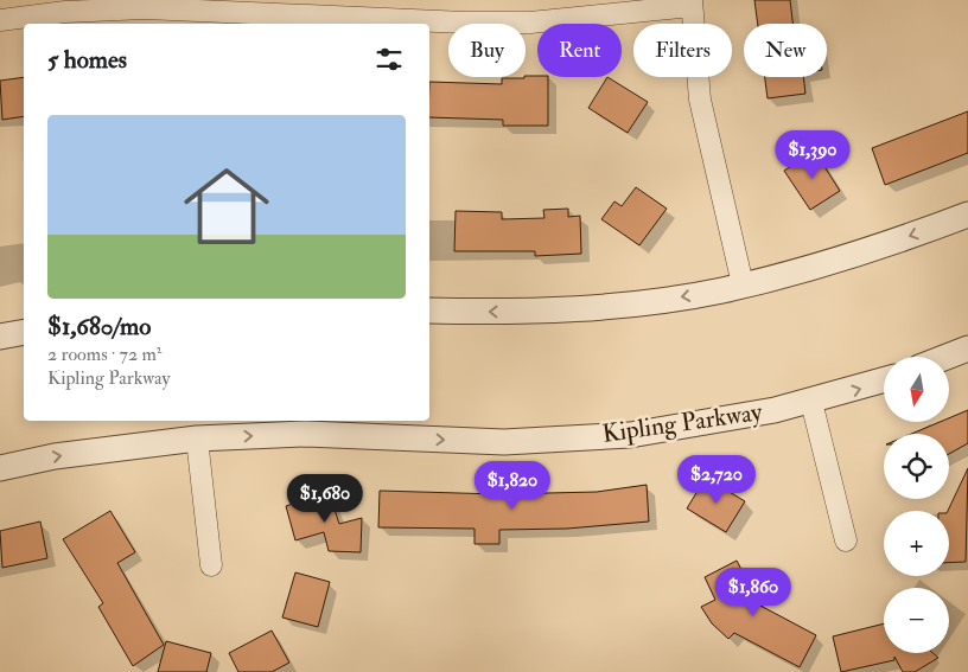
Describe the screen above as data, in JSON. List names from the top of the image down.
{
  "streets": {
    "street": ["Kipling Parkway"]
  },
  "north": "bottom",
  "page": {
    "chip": [
      "Buy",
      "Rent",
      "Filters",
      "New"
    ],
    "heading": "5 homes",
    "list": [
      {
        "name": "$1,680/mo",
        "note": "2 rooms · 72 m² · Kipling Parkway"
      }
    ],
    "price": [
      "$1,390",
      "$2,720",
      "$1,820",
      "$1,680",
      "$1,860"
    ],
    "map_buttons": ["+", "−"]
  }
}
